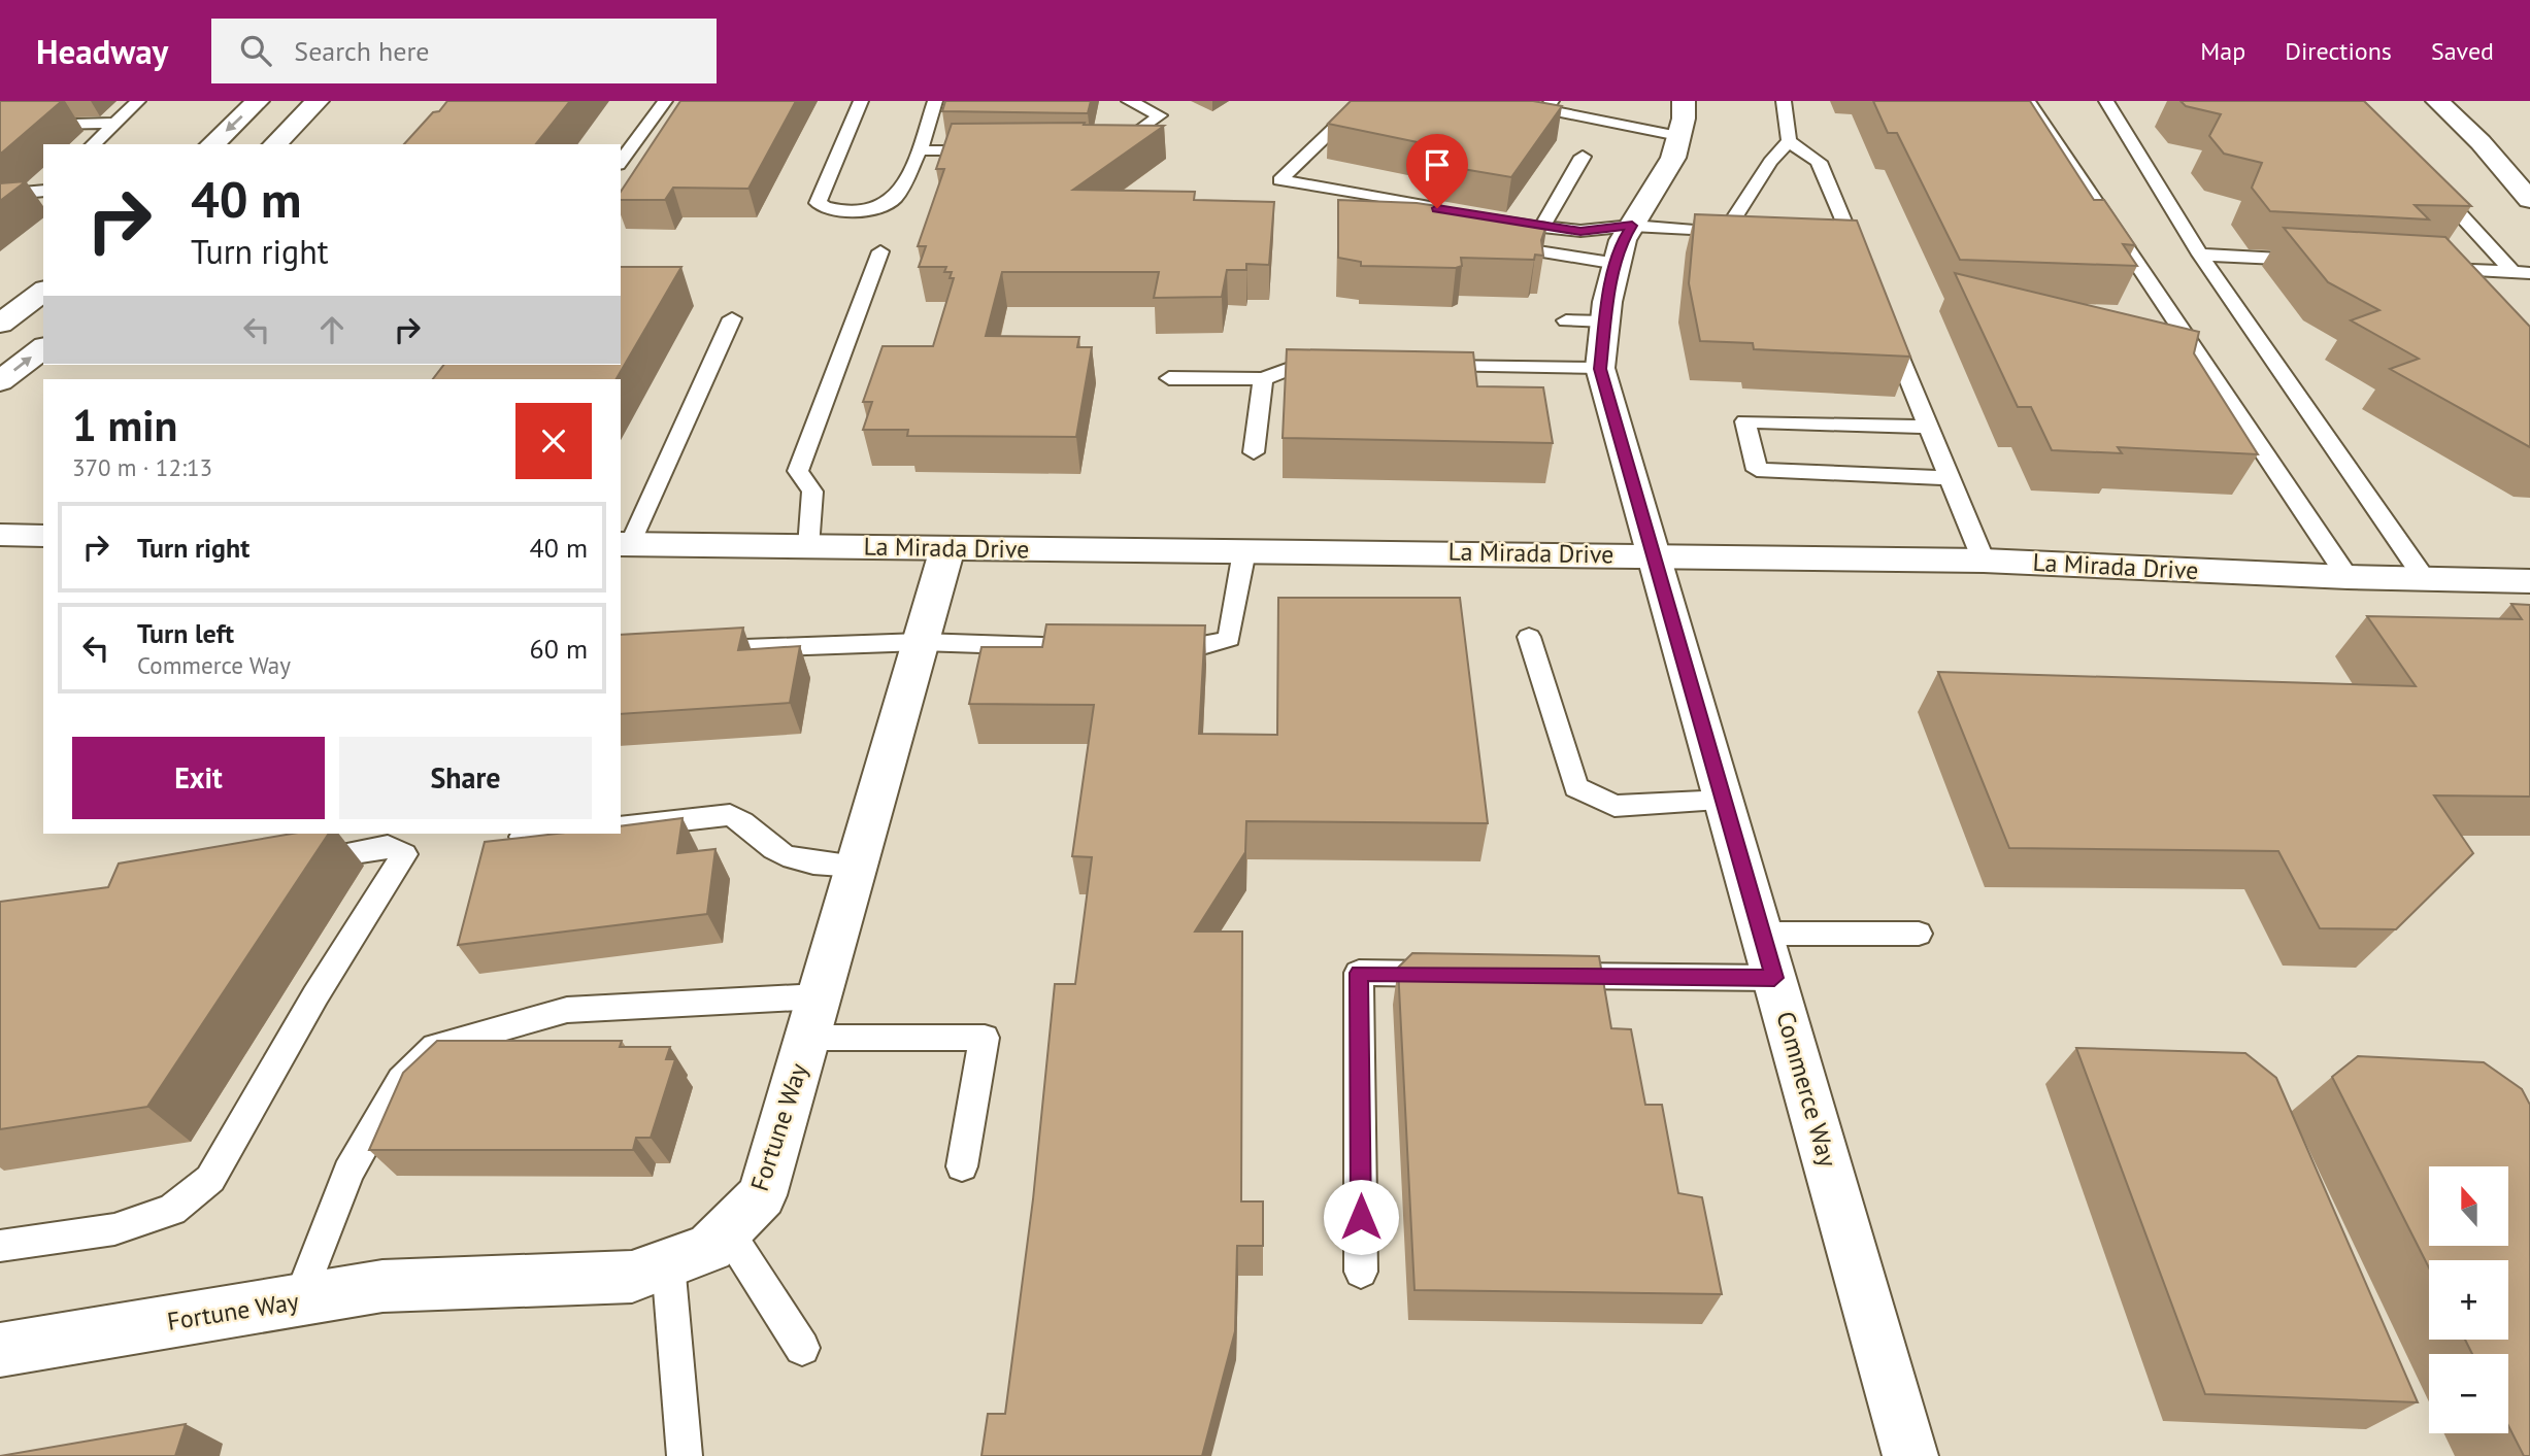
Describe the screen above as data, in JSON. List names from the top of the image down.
{
  "streets": {
    "street": ["La Mirada Drive", "Commerce Way", "Fortune Way"]
  },
  "crossings": [
    ["La Mirada Drive", "Commerce Way"],
    ["La Mirada Drive", "Fortune Way"]
  ],
  "north": "top",
  "page": {
    "header": "Headway",
    "search": "Search here",
    "nav": ["Map", "Directions", "Saved"],
    "turn": ["40 m", "Turn right"],
    "heading": ["1 min", "370 m · 12:13"],
    "list": [
      {
        "name": "Turn right",
        "value": "40 m"
      },
      {
        "name": "Turn left",
        "note": "Commerce Way",
        "value": "60 m"
      }
    ],
    "buttons": ["Exit", "Share"],
    "map_buttons": ["+", "−"]
  }
}
